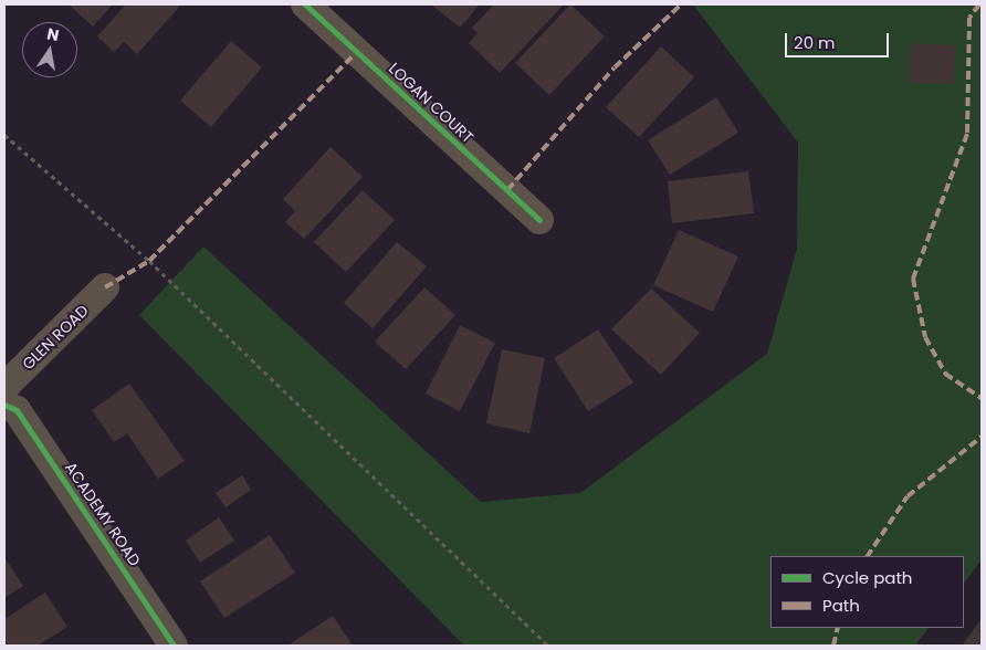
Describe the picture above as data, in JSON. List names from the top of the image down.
{
  "streets": {
    "street": ["LOGAN COURT", "GLEN ROAD", "ACADEMY ROAD"]
  },
  "legend": ["Cycle path", "Path"],
  "scale_bar": "20 m",
  "north": "top"
}
